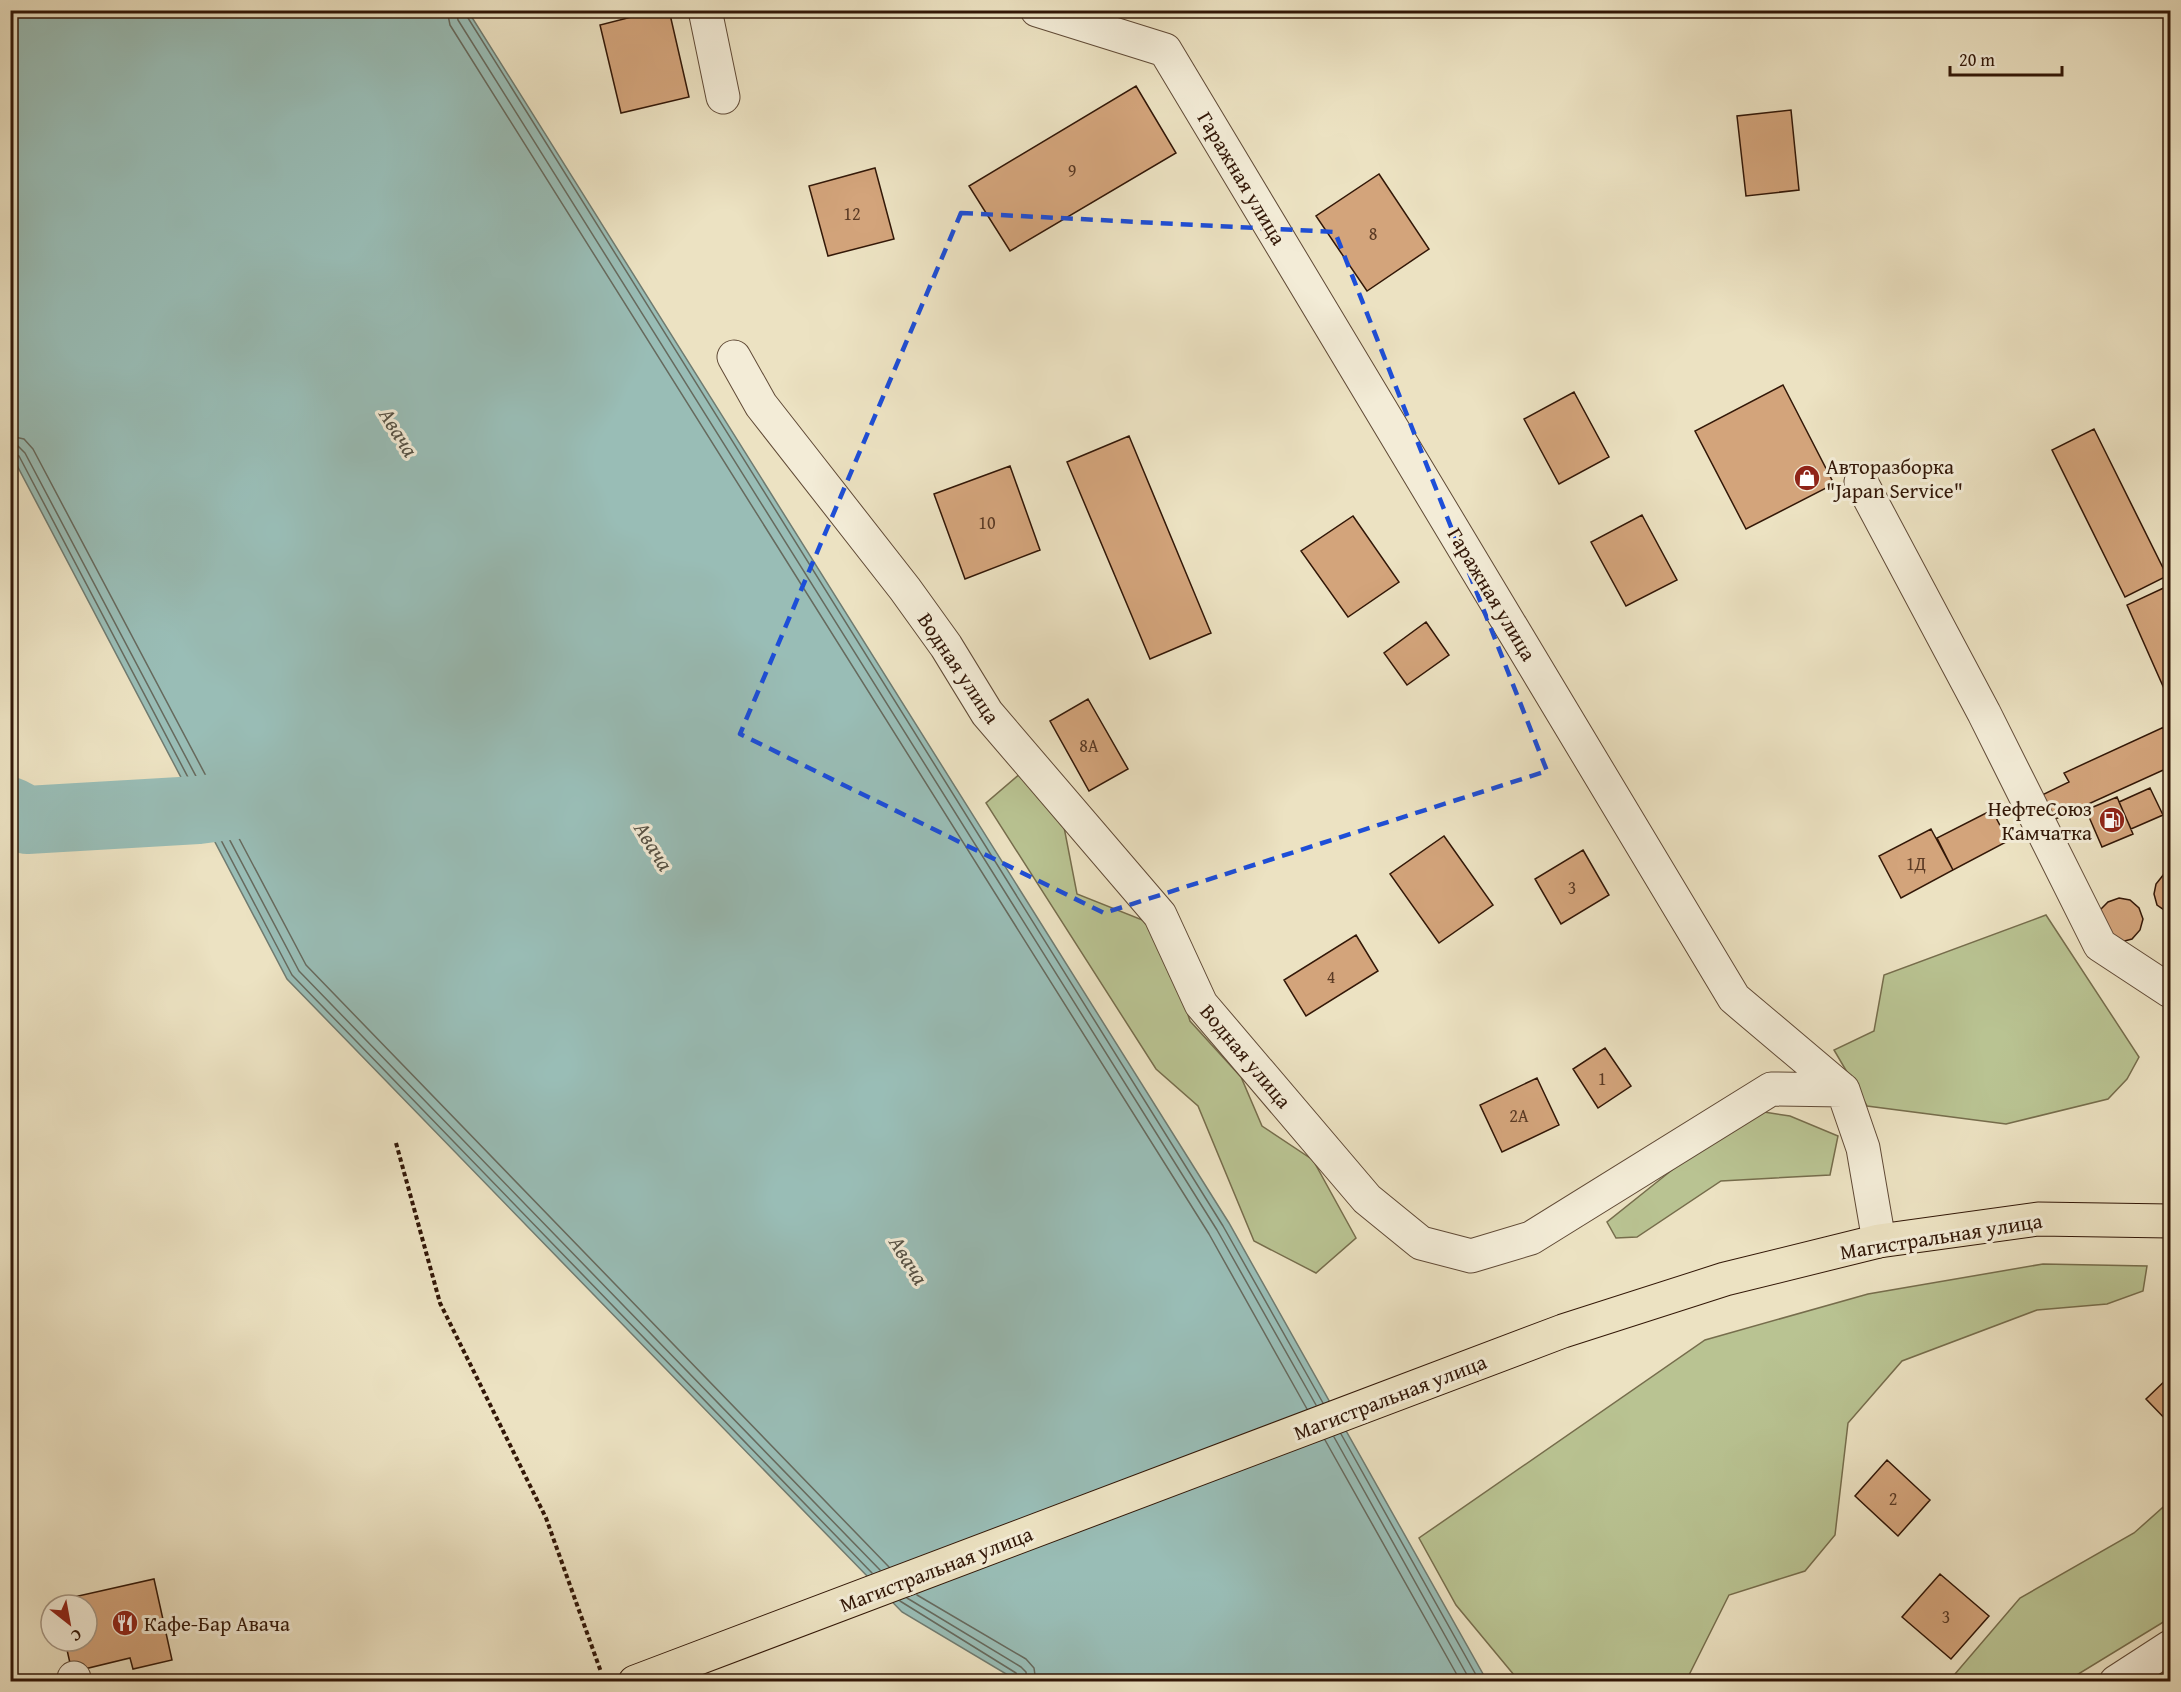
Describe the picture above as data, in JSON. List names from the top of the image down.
{
  "streets": {
    "main road": ["Магистральная улица"],
    "street": ["Гаражная улица", "Водная улица"]
  },
  "crossings": [
    ["Гаражная улица", "Водная улица"]
  ],
  "water": ["Авача"],
  "places": {
    "shop": ["Авторазборка \"Japan Service\""],
    "fuel station": ["НефтеСоюз Камчатка"],
    "restaurant": ["Кафе-Бар Авача"]
  },
  "house_numbers": [
    "9",
    "12",
    "8",
    "10",
    "8А",
    "1Д",
    "3",
    "4",
    "1",
    "2А",
    "2",
    "3"
  ],
  "scale_bar": "20 m",
  "north": "bottom right"
}
